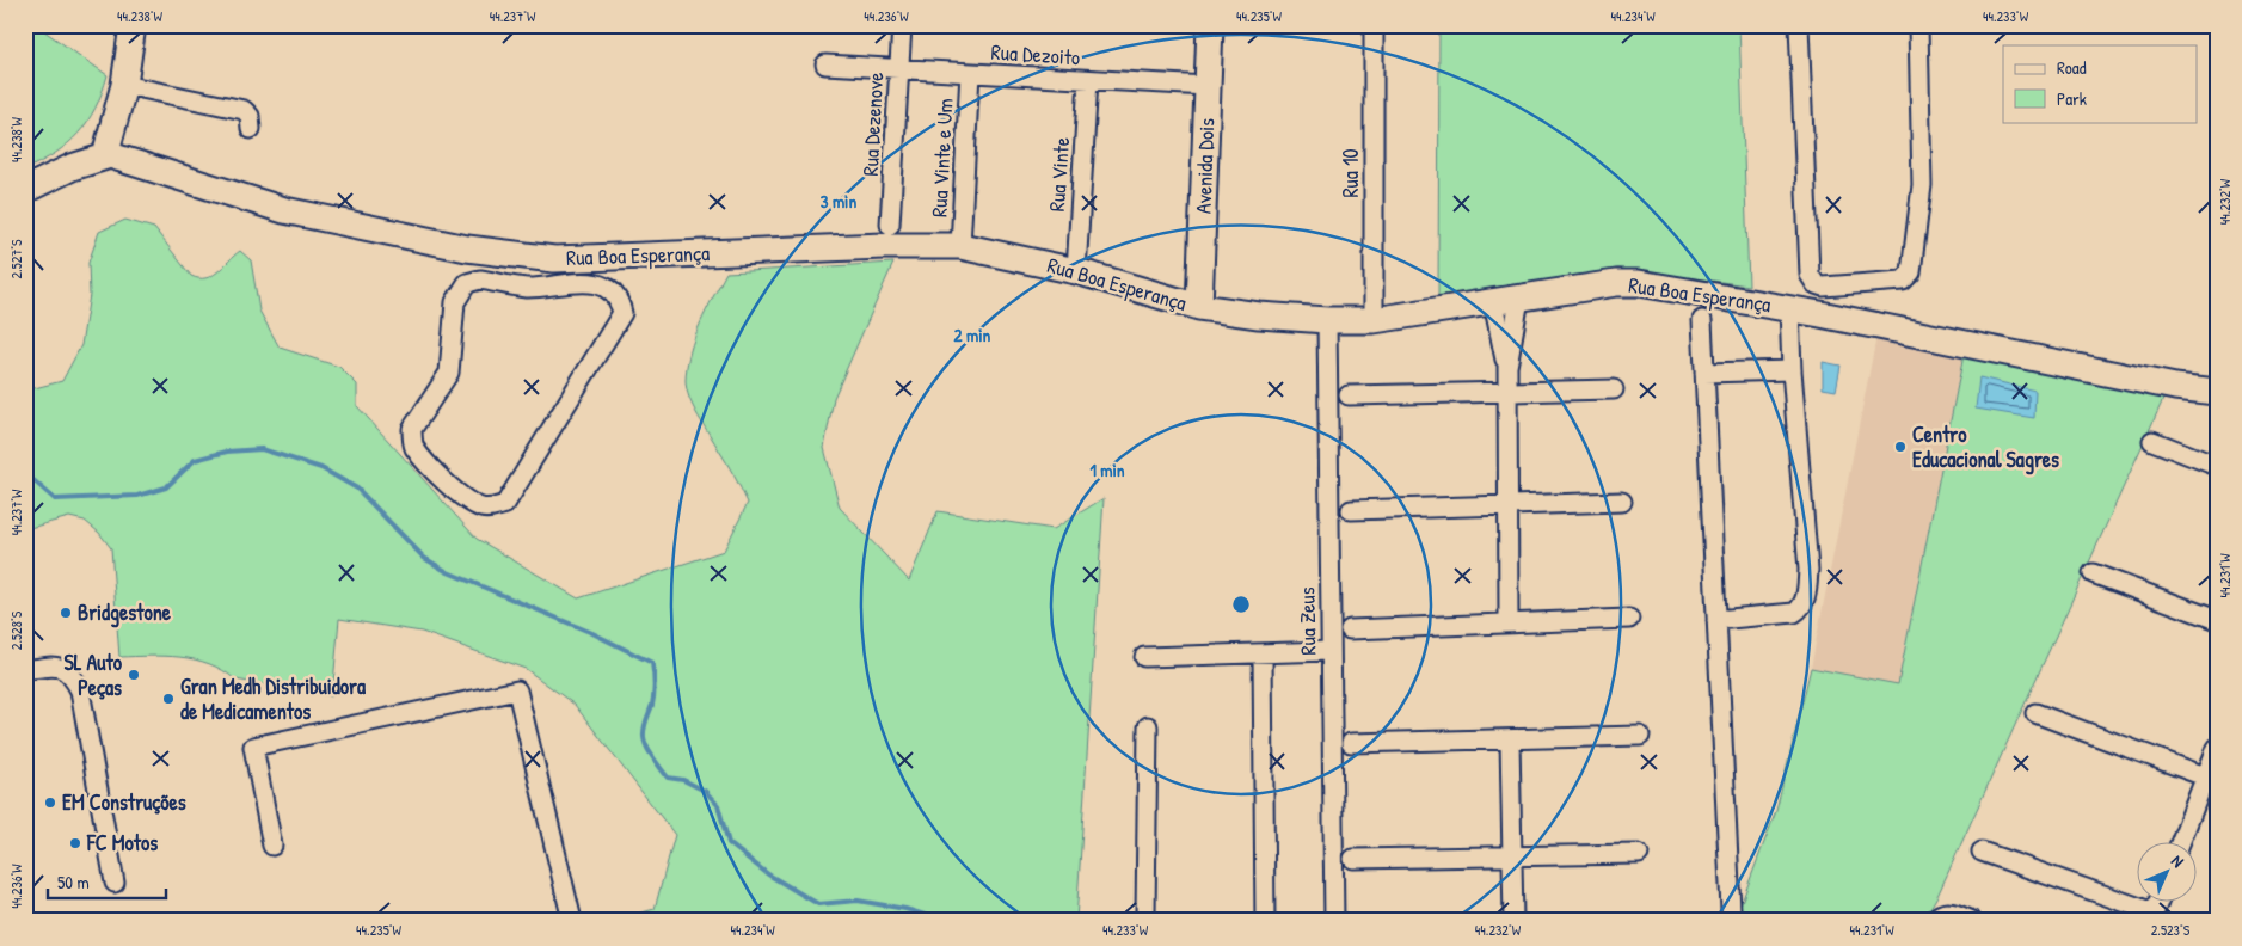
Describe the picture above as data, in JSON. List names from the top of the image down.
{
  "streets": {
    "main road": ["Avenida Dois", "Rua Boa Esperança"],
    "street": [
      "Rua Dezoito",
      "Rua Dezenove",
      "Rua Vinte e Um",
      "Rua 10",
      "Rua Vinte",
      "Rua Zeus"
    ]
  },
  "crossings": [
    ["Rua Dezoito", "Rua Dezenove"],
    ["Rua Dezoito", "Rua Vinte e Um"],
    ["Rua Dezoito", "Avenida Dois"],
    ["Rua Dezoito", "Rua Vinte"],
    ["Rua Vinte e Um", "Rua Boa Esperança"],
    ["Avenida Dois", "Rua Boa Esperança"],
    ["Rua 10", "Rua Boa Esperança"],
    ["Rua Vinte", "Rua Boa Esperança"],
    ["Rua Boa Esperança", "Rua Zeus"]
  ],
  "places": [
    "Centro Educacional Sagres",
    "Bridgestone",
    "SL Auto Peças",
    "Gran Medh Distribuidora de Medicamentos",
    "EM Construções",
    "FC Motos"
  ],
  "legend": ["Road", "Park"],
  "scale_bar": "50 m",
  "north": "top right",
  "coordinates": [
    "44.238°W",
    "44.237°W",
    "44.236°W",
    "44.235°W",
    "44.234°W",
    "44.233°W",
    "44.232°W",
    "2.527°S",
    "44.231°W",
    "2.528°S",
    "2.523°S"
  ],
  "rings": ["3 min", "2 min", "1 min"]
}
